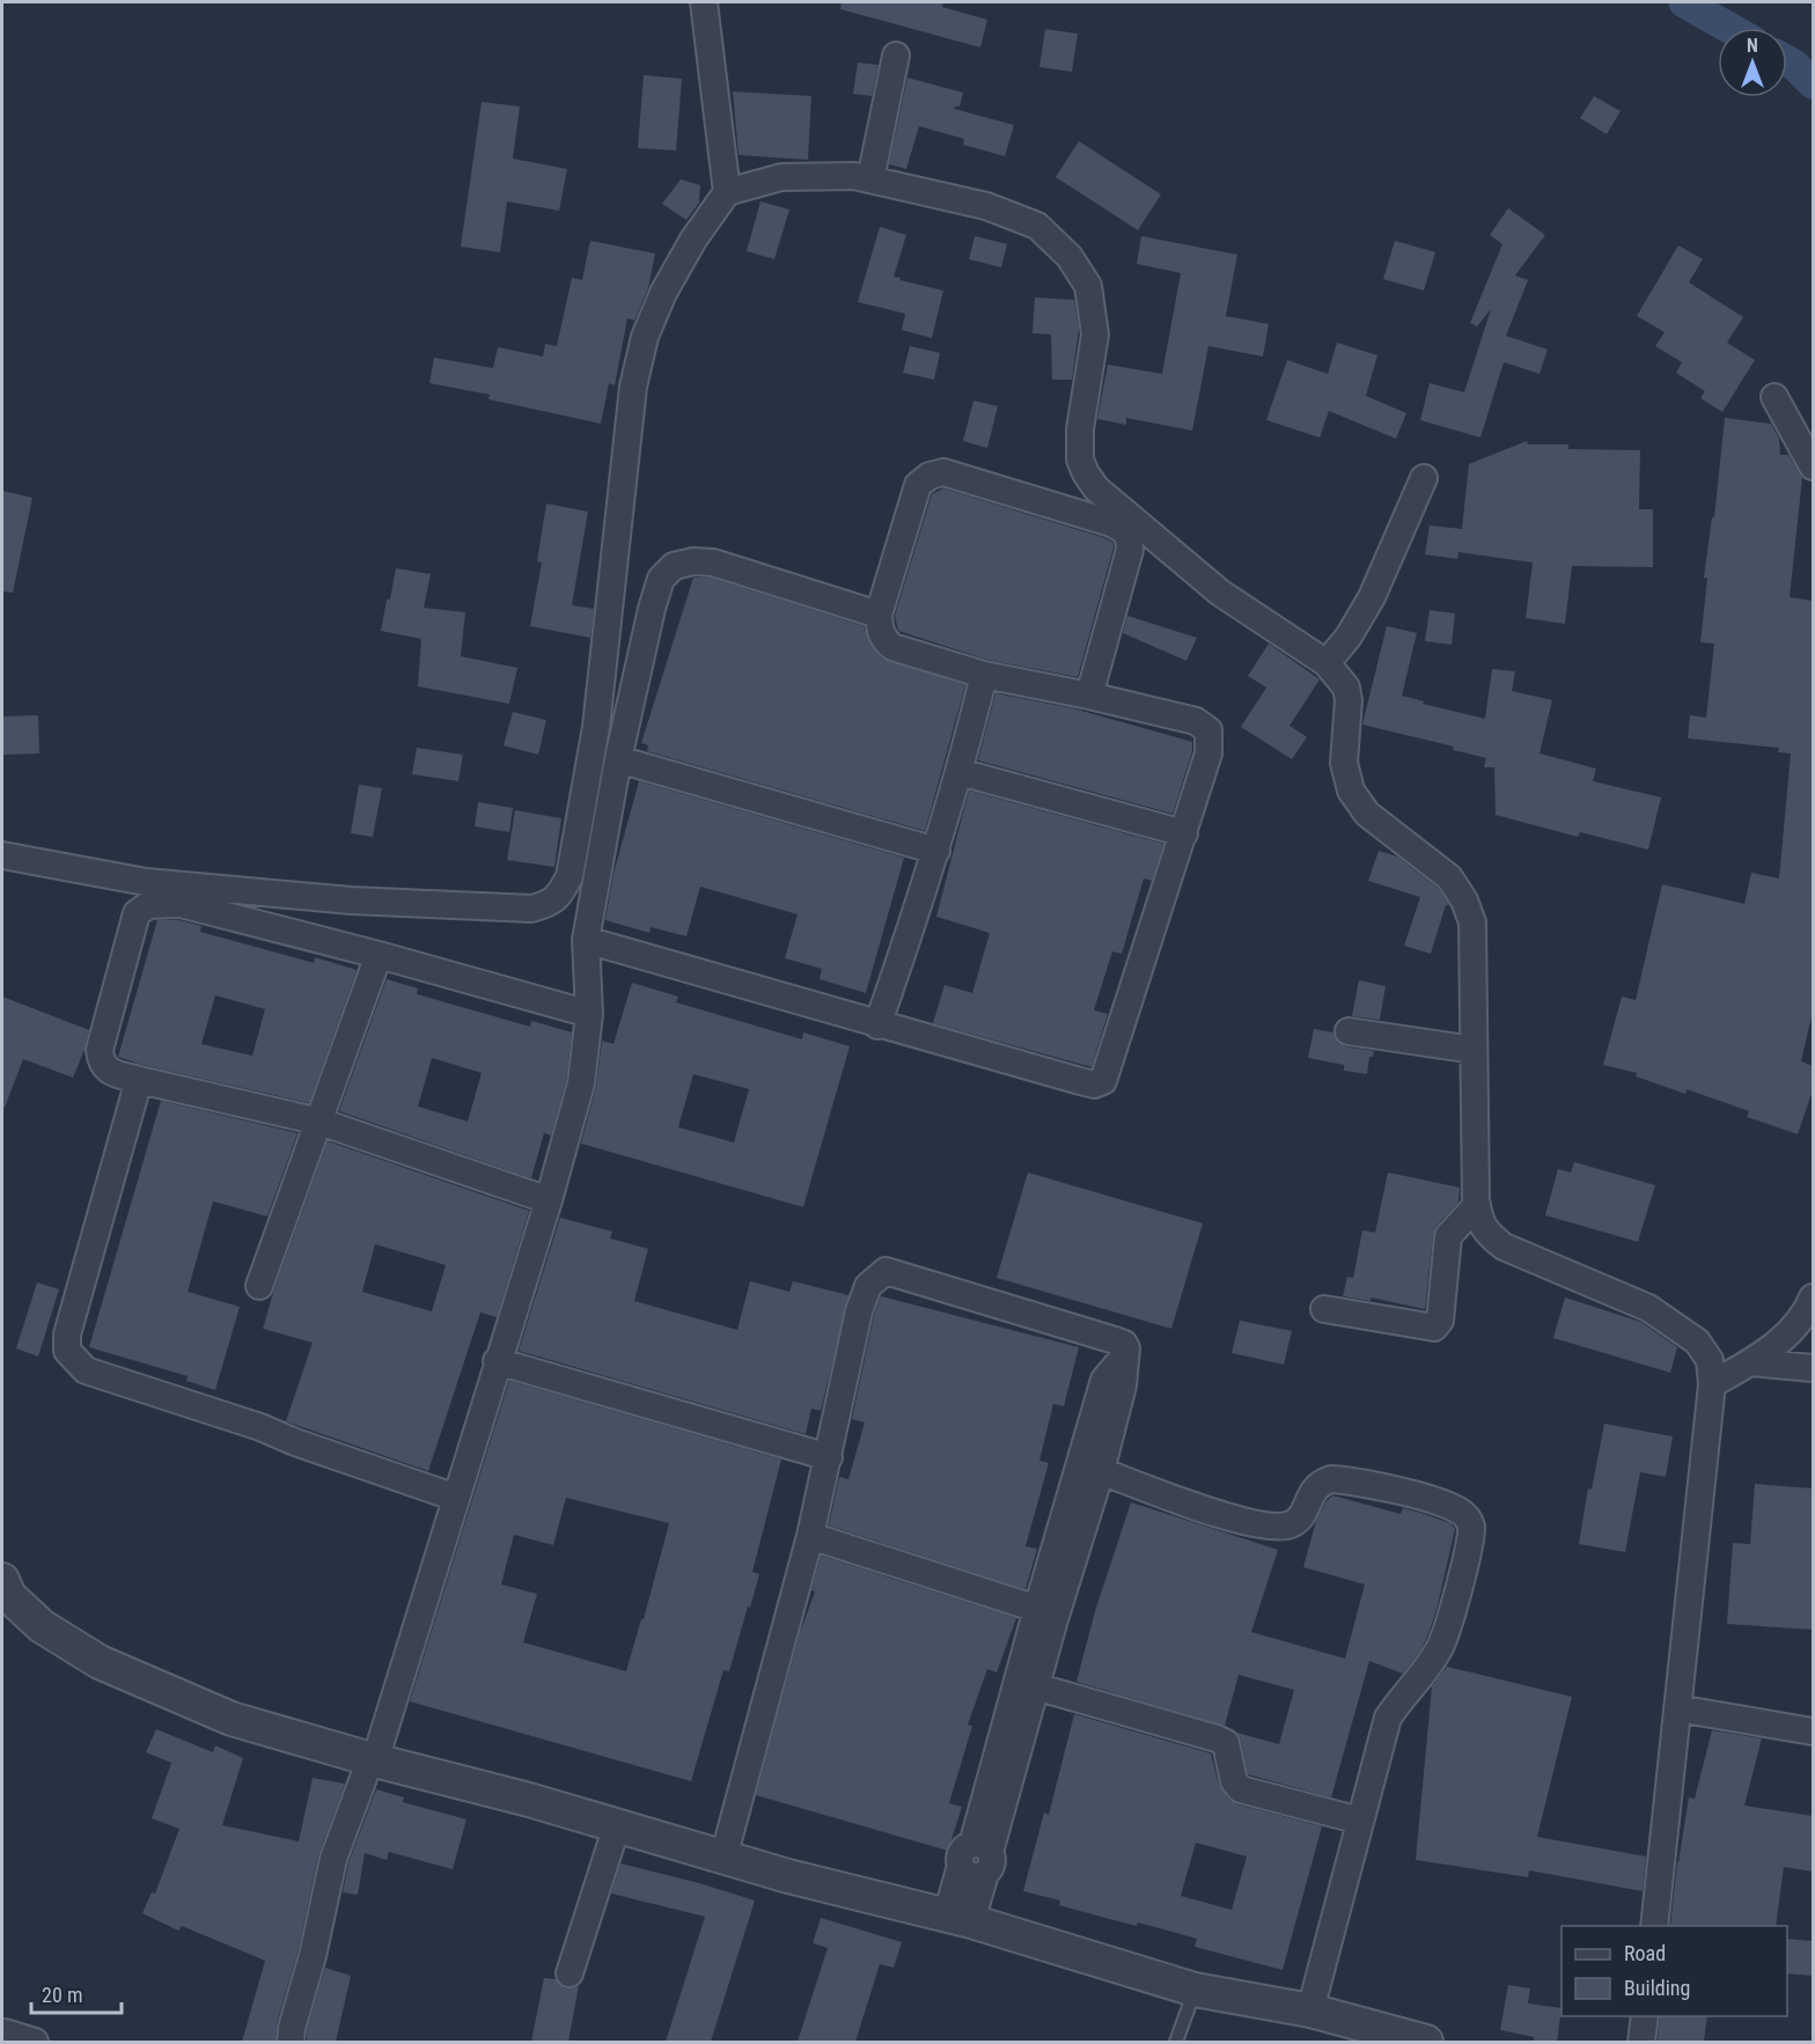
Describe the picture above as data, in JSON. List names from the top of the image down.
{
  "legend": ["Road", "Building"],
  "scale_bar": "20 m",
  "north": "top"
}
